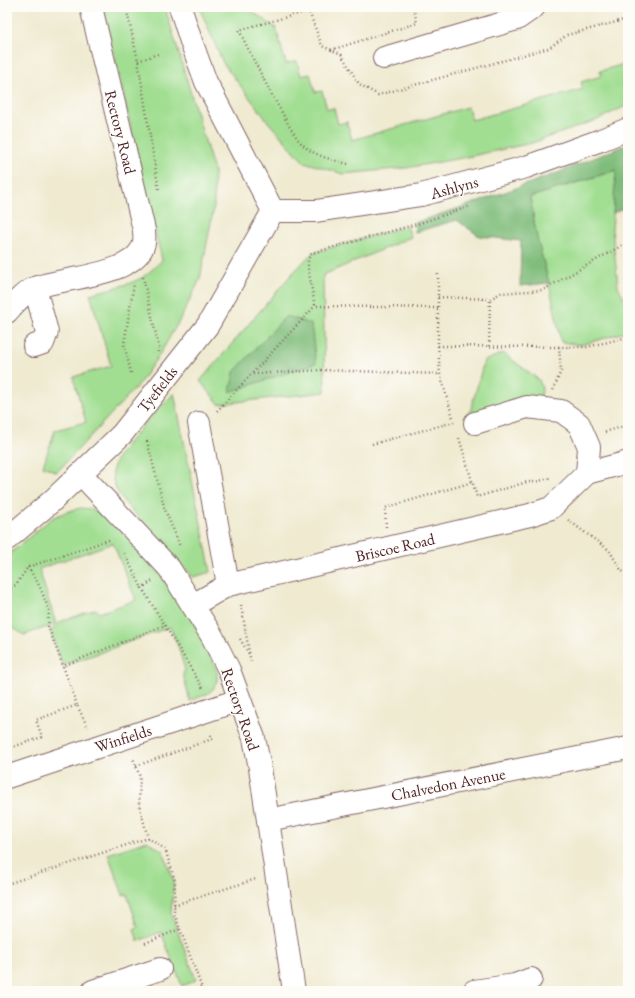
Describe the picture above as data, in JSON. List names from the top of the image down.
{
  "streets": {
    "street": [
      "Rectory Road",
      "Ashlyns",
      "Tyefields",
      "Briscoe Road",
      "Winfields",
      "Chalvedon Avenue"
    ]
  },
  "crossings": [
    ["Rectory Road", "Tyefields"],
    ["Rectory Road", "Briscoe Road"],
    ["Rectory Road", "Winfields"],
    ["Rectory Road", "Chalvedon Avenue"],
    ["Ashlyns", "Tyefields"]
  ]
}
